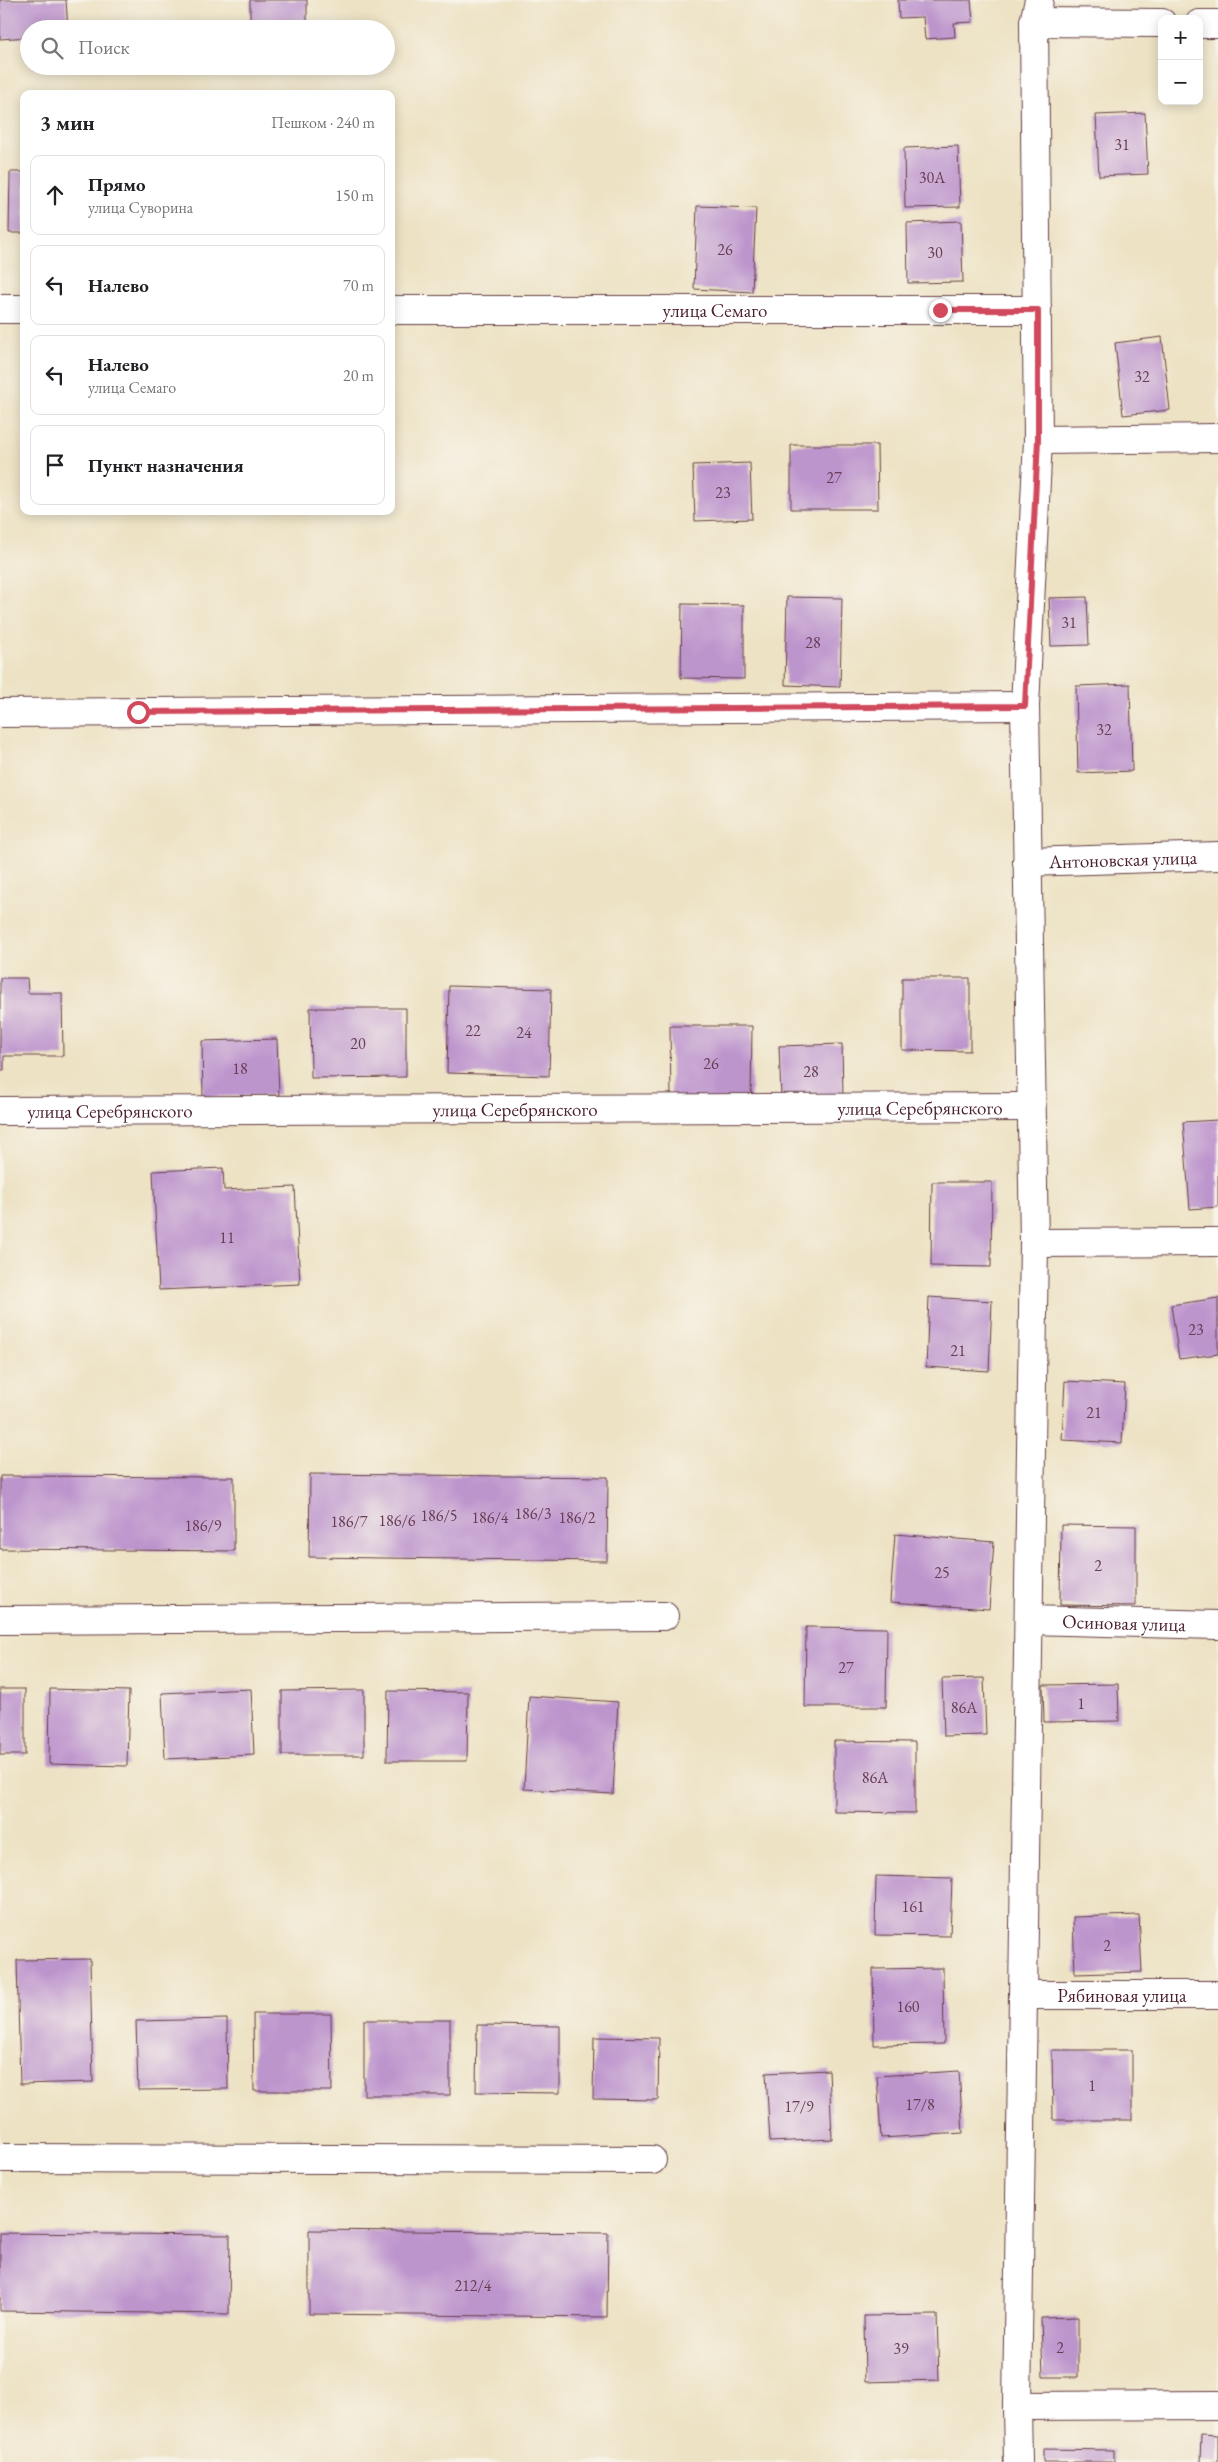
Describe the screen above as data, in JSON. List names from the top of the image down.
{
  "streets": {
    "street": [
      "улица Семаго",
      "Антоновская улица",
      "улица Серебрянского",
      "Осиновая улица",
      "Рябиновая улица"
    ]
  },
  "house_numbers": [
    "31",
    "30А",
    "26",
    "30",
    "32",
    "27",
    "23",
    "31",
    "28",
    "32",
    "22",
    "24",
    "20",
    "26",
    "18",
    "28",
    "11",
    "23",
    "21",
    "21",
    "186/3",
    "186/5",
    "186/4",
    "186/2",
    "186/6",
    "186/7",
    "186/9",
    "2",
    "25",
    "27",
    "1",
    "86А",
    "86А",
    "161",
    "2",
    "160",
    "1",
    "17/8",
    "17/9",
    "212/4",
    "2",
    "39"
  ],
  "page": {
    "map_buttons": ["+", "−"],
    "search": "Поиск",
    "heading": ["3 мин", "Пешком · 240 m"],
    "list": [
      ["Прямо", "улица Суворина", "150 m"],
      ["Налево", "70 m"],
      ["Налево", "улица Семаго", "20 m"],
      "Пункт назначения"
    ]
  }
}
